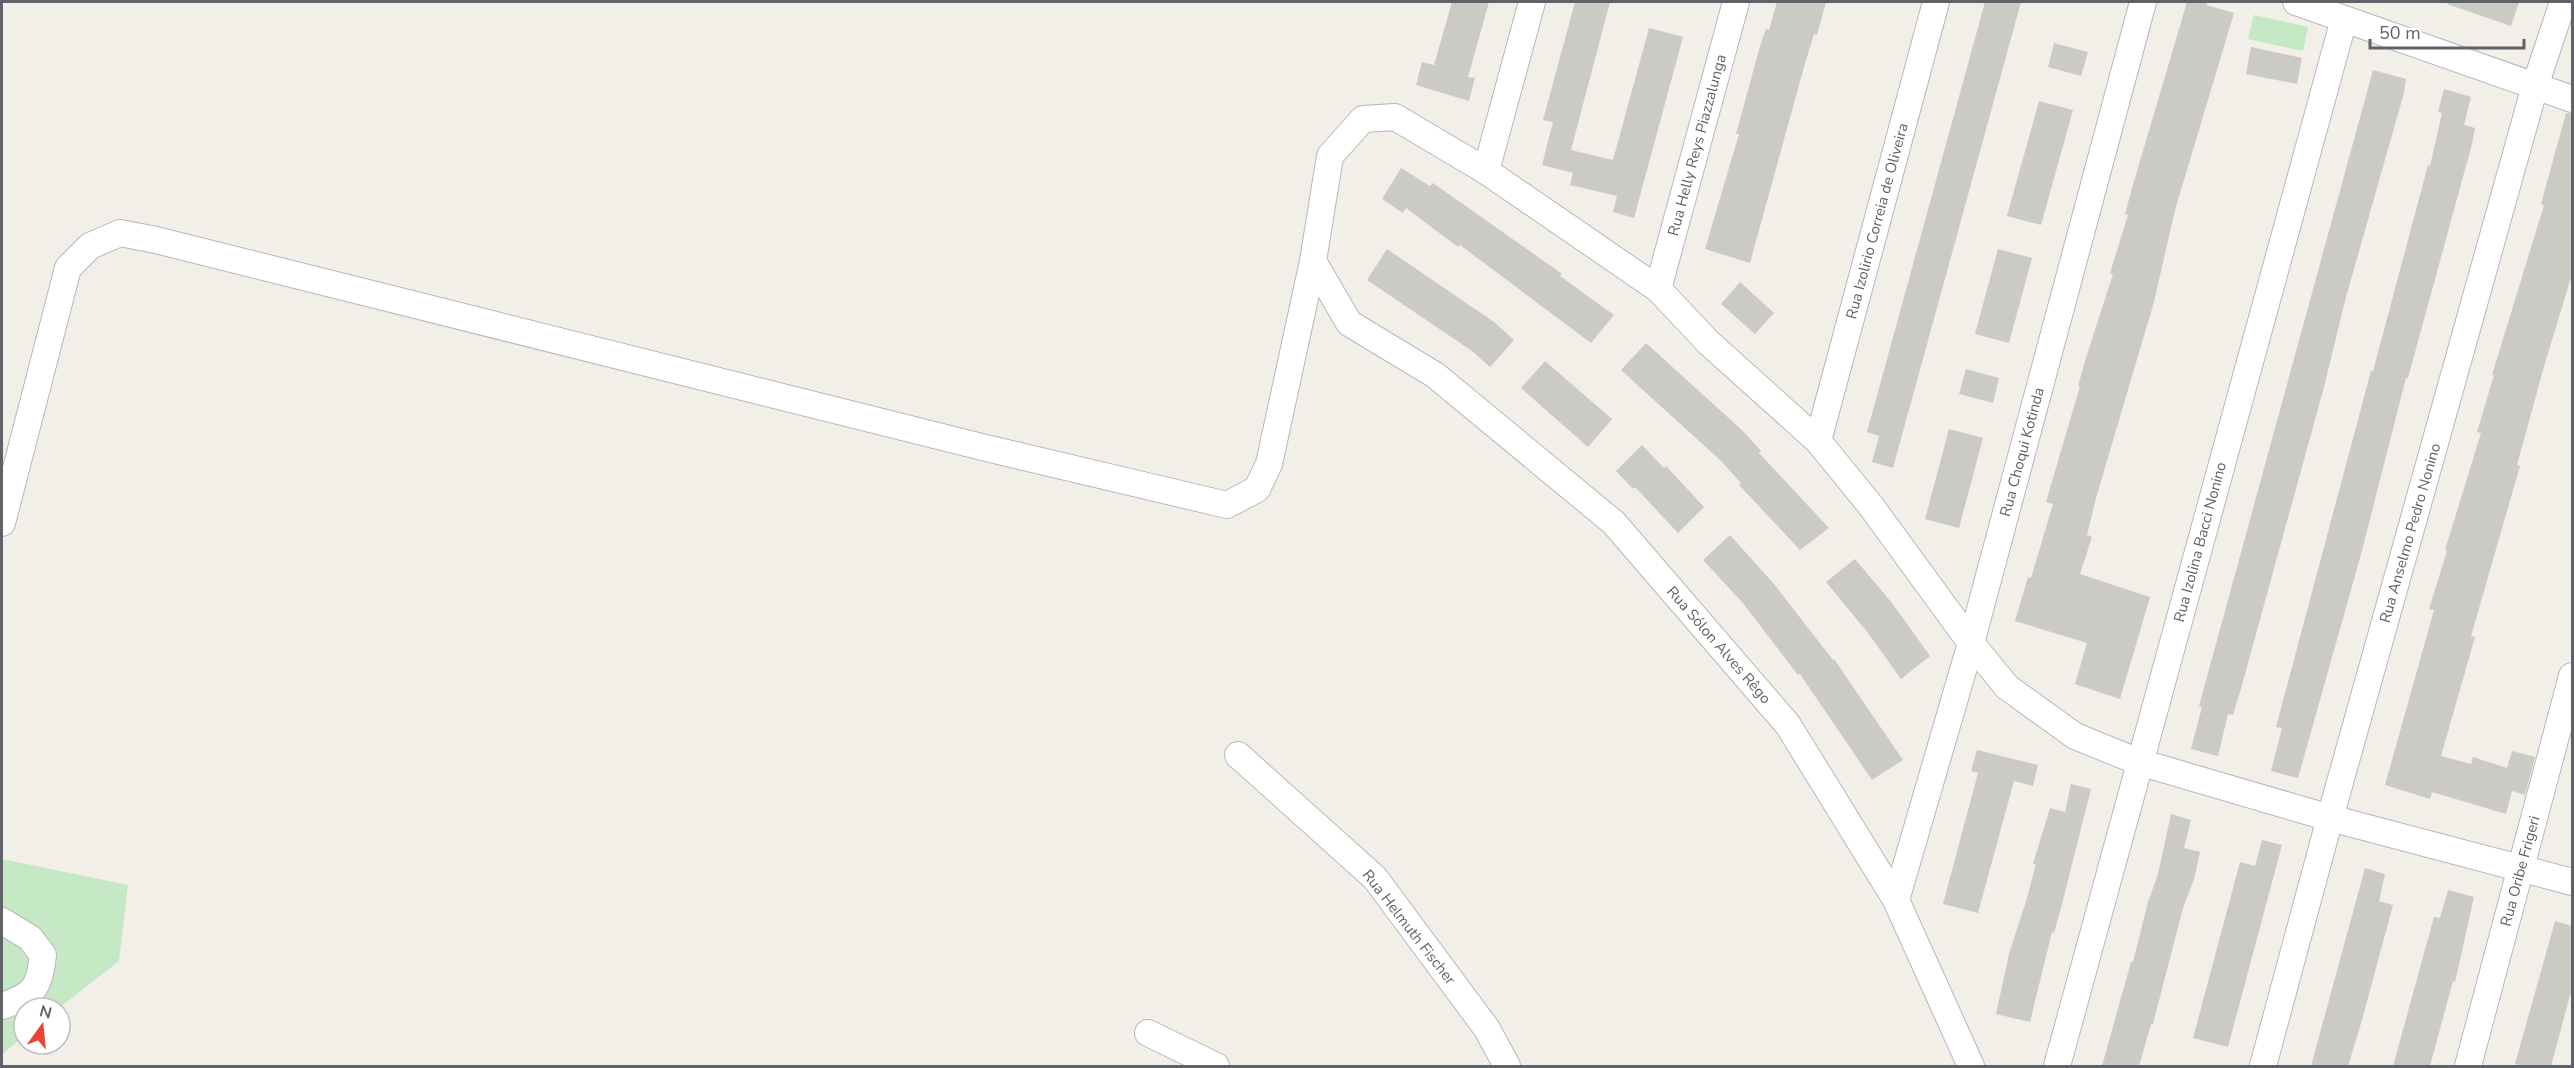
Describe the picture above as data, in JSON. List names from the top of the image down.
{
  "streets": {
    "street": [
      "Rua Helly Reys Piazzalunga",
      "Rua Izolirio Correia de Oliveira",
      "Rua Choqui Kotinda",
      "Rua Anselmo Pedro Nonino",
      "Rua Izolina Bacci Nonino",
      "Rua Sólon Alves Rêgo",
      "Rua Oribe Frigeri",
      "Rua Helmuth Fischer"
    ]
  },
  "crossings": [
    ["Rua Choqui Kotinda", "Rua Sólon Alves Rêgo"]
  ],
  "scale_bar": "50 m",
  "north": "top"
}
